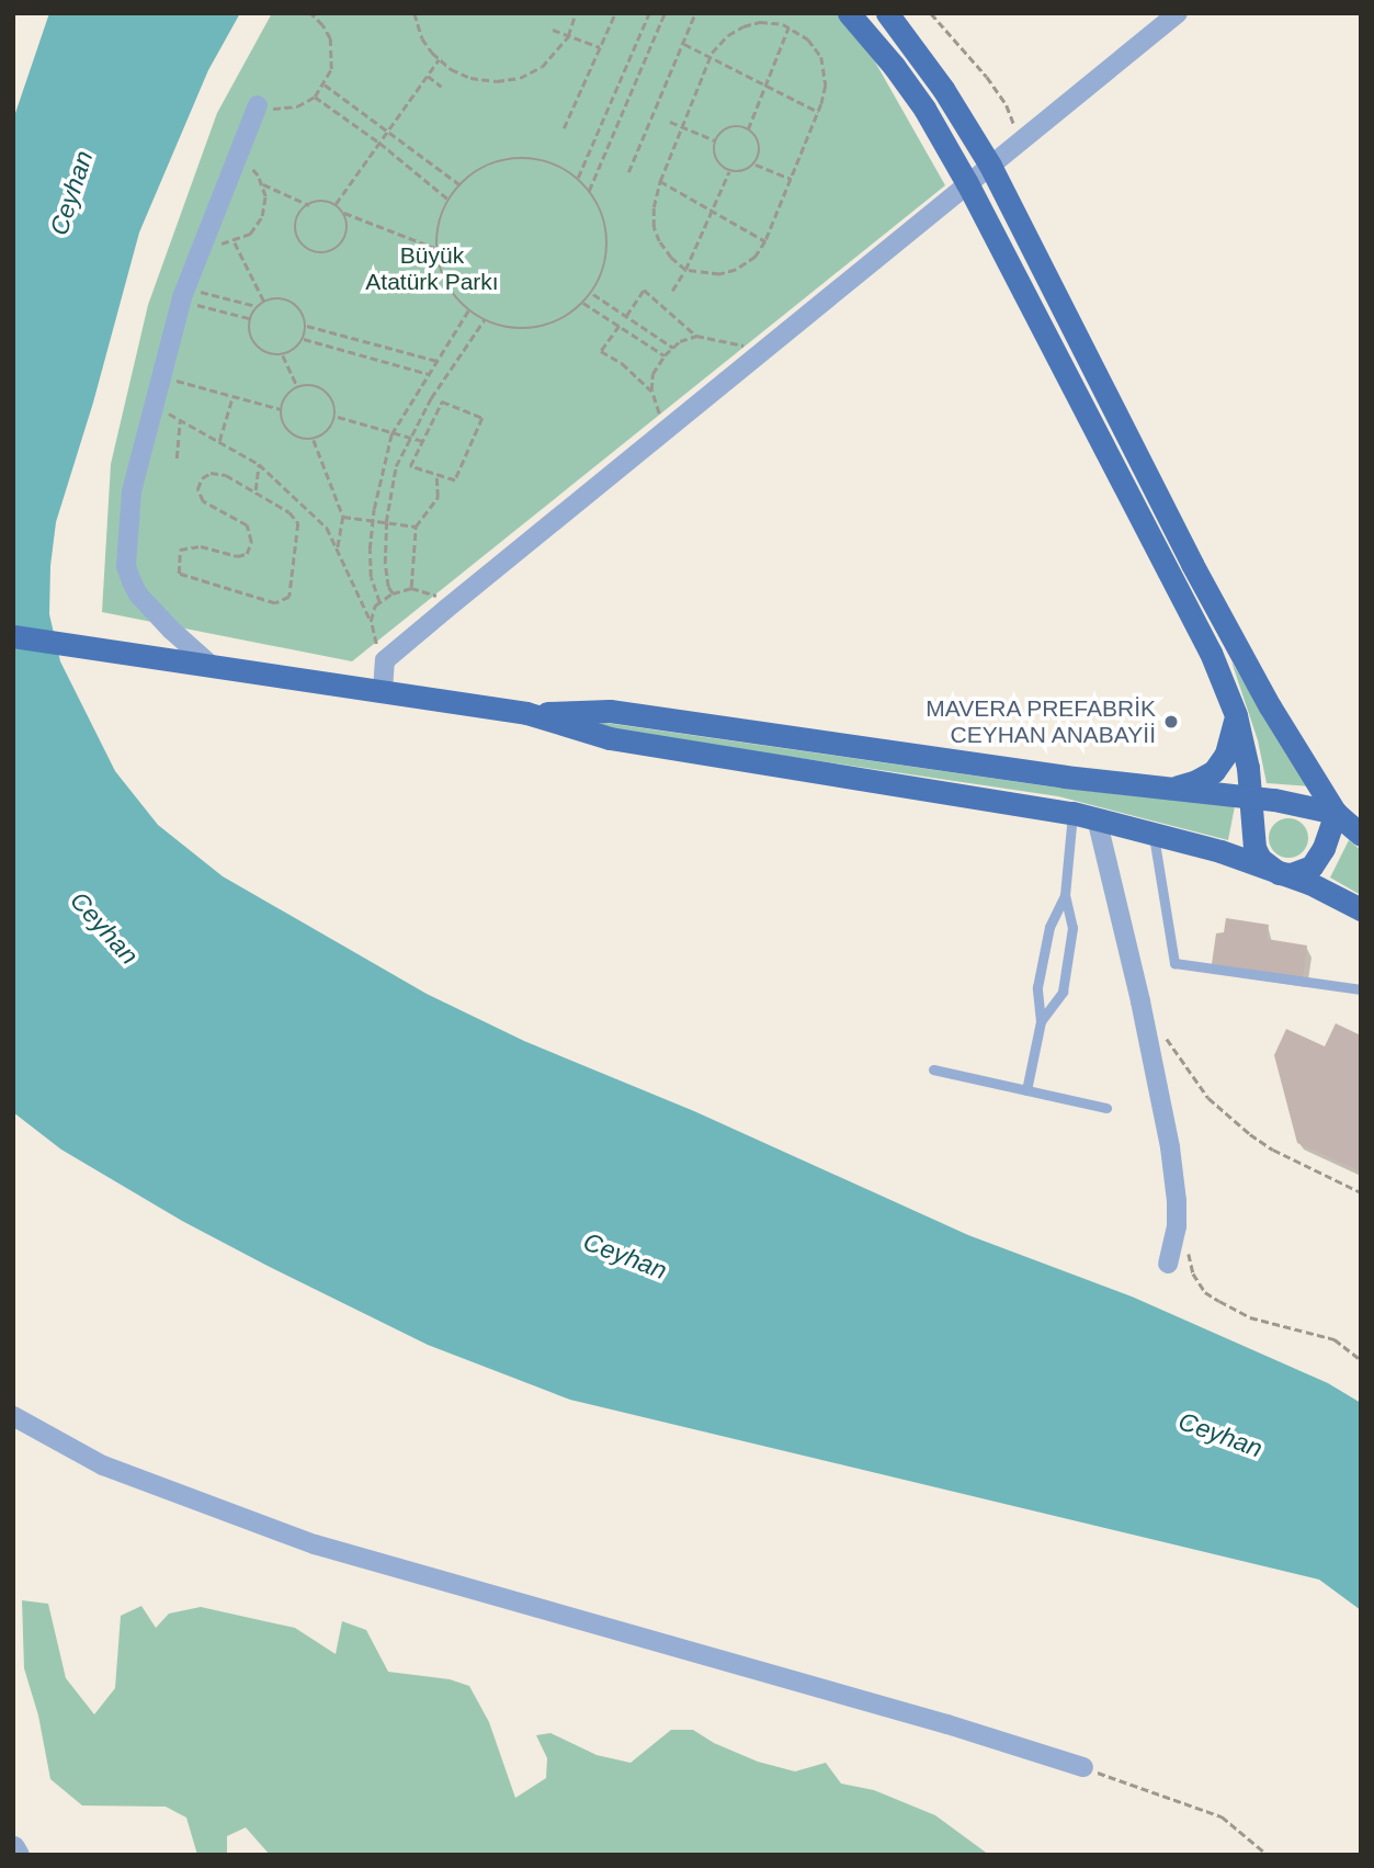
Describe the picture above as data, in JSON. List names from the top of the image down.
{
  "water": ["Ceyhan"],
  "parks": ["Büyük Atatürk Parkı"],
  "places": ["MAVERA PREFABRİK CEYHAN ANABAYİİ"]
}
